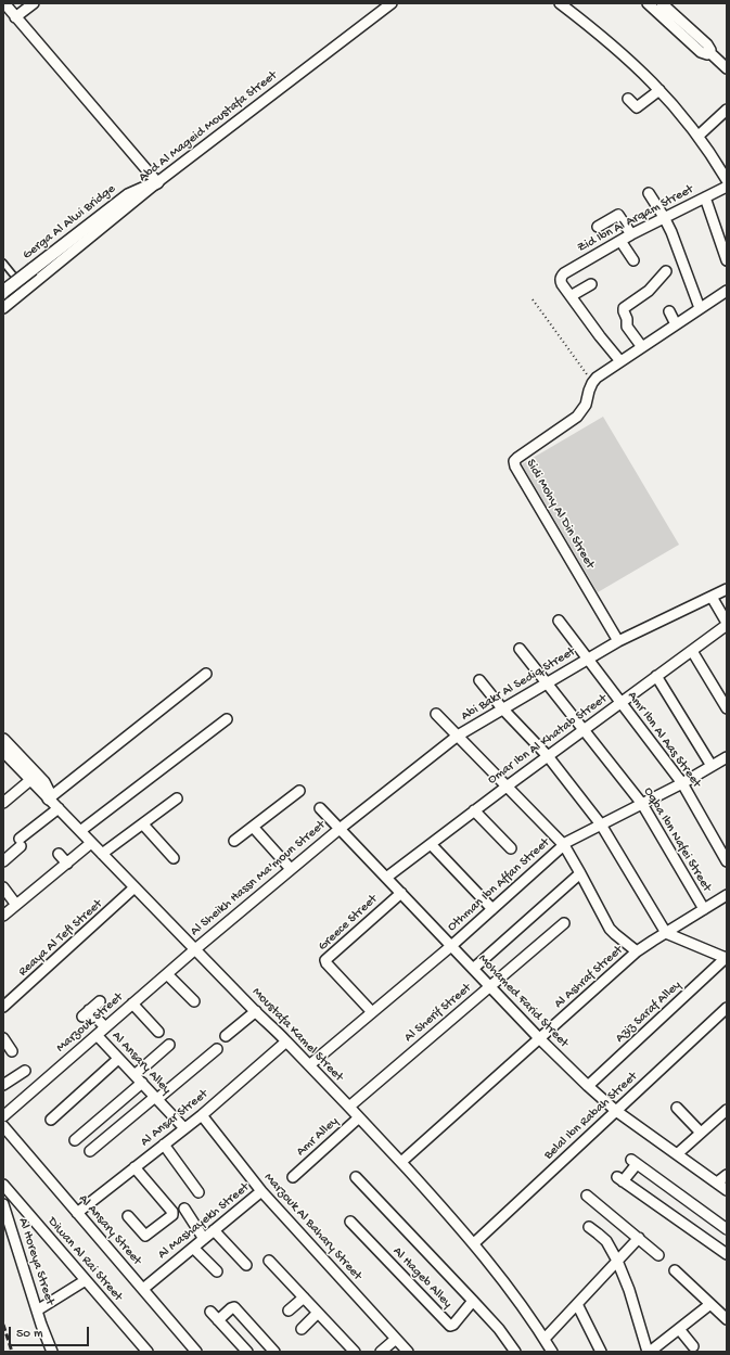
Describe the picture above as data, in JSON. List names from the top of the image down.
{
  "streets": {
    "street": [
      "Abd Al Mageid Moustafa Street",
      "Zid Ibn Al Arqam Street",
      "Gerga Al Alwi Bridge",
      "Sidi Mohy Al Din Street",
      "Abi Bakr Al Sediq Street",
      "Omar Ibn Al Khatab Street",
      "Amr Ibn Al Aas Street",
      "Oqba Ibn Nafei Street",
      "Al Sheikh Hassn Ma'moun Street",
      "Othman Ibn Affan Street",
      "Greece Street",
      "Reaya Al Tefl Street",
      "Al Ashraf Street",
      "Mohamed Farid Street",
      "Aziz Saraf Alley",
      "Al Sherif Street",
      "Marzouk Street",
      "Moustafa Kamel Street",
      "Al Ansary Alley",
      "Belal Ibn Rabah Street",
      "Al Ansar Street",
      "Amr Alley",
      "Al Mashayekh Street",
      "Marzouk Al Bahary Street",
      "Al Ansary Street",
      "Diwan Al Rai Street",
      "Al Horeya Street",
      "Al Hageb Alley"
    ]
  },
  "crossings": [
    ["Abd Al Mageid Moustafa Street", "Gerga Al Alwi Bridge"],
    ["Sidi Mohy Al Din Street", "Abi Bakr Al Sediq Street"],
    ["Abi Bakr Al Sediq Street", "Amr Ibn Al Aas Street"],
    ["Abi Bakr Al Sediq Street", "Oqba Ibn Nafei Street"],
    ["Abi Bakr Al Sediq Street", "Al Sheikh Hassn Ma'moun Street"],
    ["Abi Bakr Al Sediq Street", "Mohamed Farid Street"],
    ["Omar Ibn Al Khatab Street", "Amr Ibn Al Aas Street"],
    ["Omar Ibn Al Khatab Street", "Oqba Ibn Nafei Street"],
    ["Omar Ibn Al Khatab Street", "Mohamed Farid Street"],
    ["Amr Ibn Al Aas Street", "Othman Ibn Affan Street"],
    ["Oqba Ibn Nafei Street", "Othman Ibn Affan Street"],
    ["Oqba Ibn Nafei Street", "Al Ashraf Street"],
    ["Al Sheikh Hassn Ma'moun Street", "Mohamed Farid Street"],
    ["Al Sheikh Hassn Ma'moun Street", "Marzouk Street"],
    ["Al Sheikh Hassn Ma'moun Street", "Moustafa Kamel Street"],
    ["Othman Ibn Affan Street", "Greece Street"],
    ["Othman Ibn Affan Street", "Mohamed Farid Street"],
    ["Othman Ibn Affan Street", "Moustafa Kamel Street"],
    ["Greece Street", "Mohamed Farid Street"],
    ["Reaya Al Tefl Street", "Moustafa Kamel Street"],
    ["Al Ashraf Street", "Mohamed Farid Street"],
    ["Al Ashraf Street", "Moustafa Kamel Street"],
    ["Mohamed Farid Street", "Aziz Saraf Alley"],
    ["Mohamed Farid Street", "Al Sherif Street"],
    ["Mohamed Farid Street", "Belal Ibn Rabah Street"],
    ["Al Sherif Street", "Moustafa Kamel Street"],
    ["Marzouk Street", "Moustafa Kamel Street"],
    ["Marzouk Street", "Al Ansary Alley"],
    ["Moustafa Kamel Street", "Belal Ibn Rabah Street"],
    ["Moustafa Kamel Street", "Al Ansar Street"],
    ["Moustafa Kamel Street", "Amr Alley"],
    ["Al Ansary Alley", "Al Ansar Street"],
    ["Al Ansar Street", "Marzouk Al Bahary Street"],
    ["Al Ansar Street", "Al Ansary Street"],
    ["Al Mashayekh Street", "Marzouk Al Bahary Street"],
    ["Al Mashayekh Street", "Al Ansary Street"]
  ],
  "scale_bar": "50 m"
}
